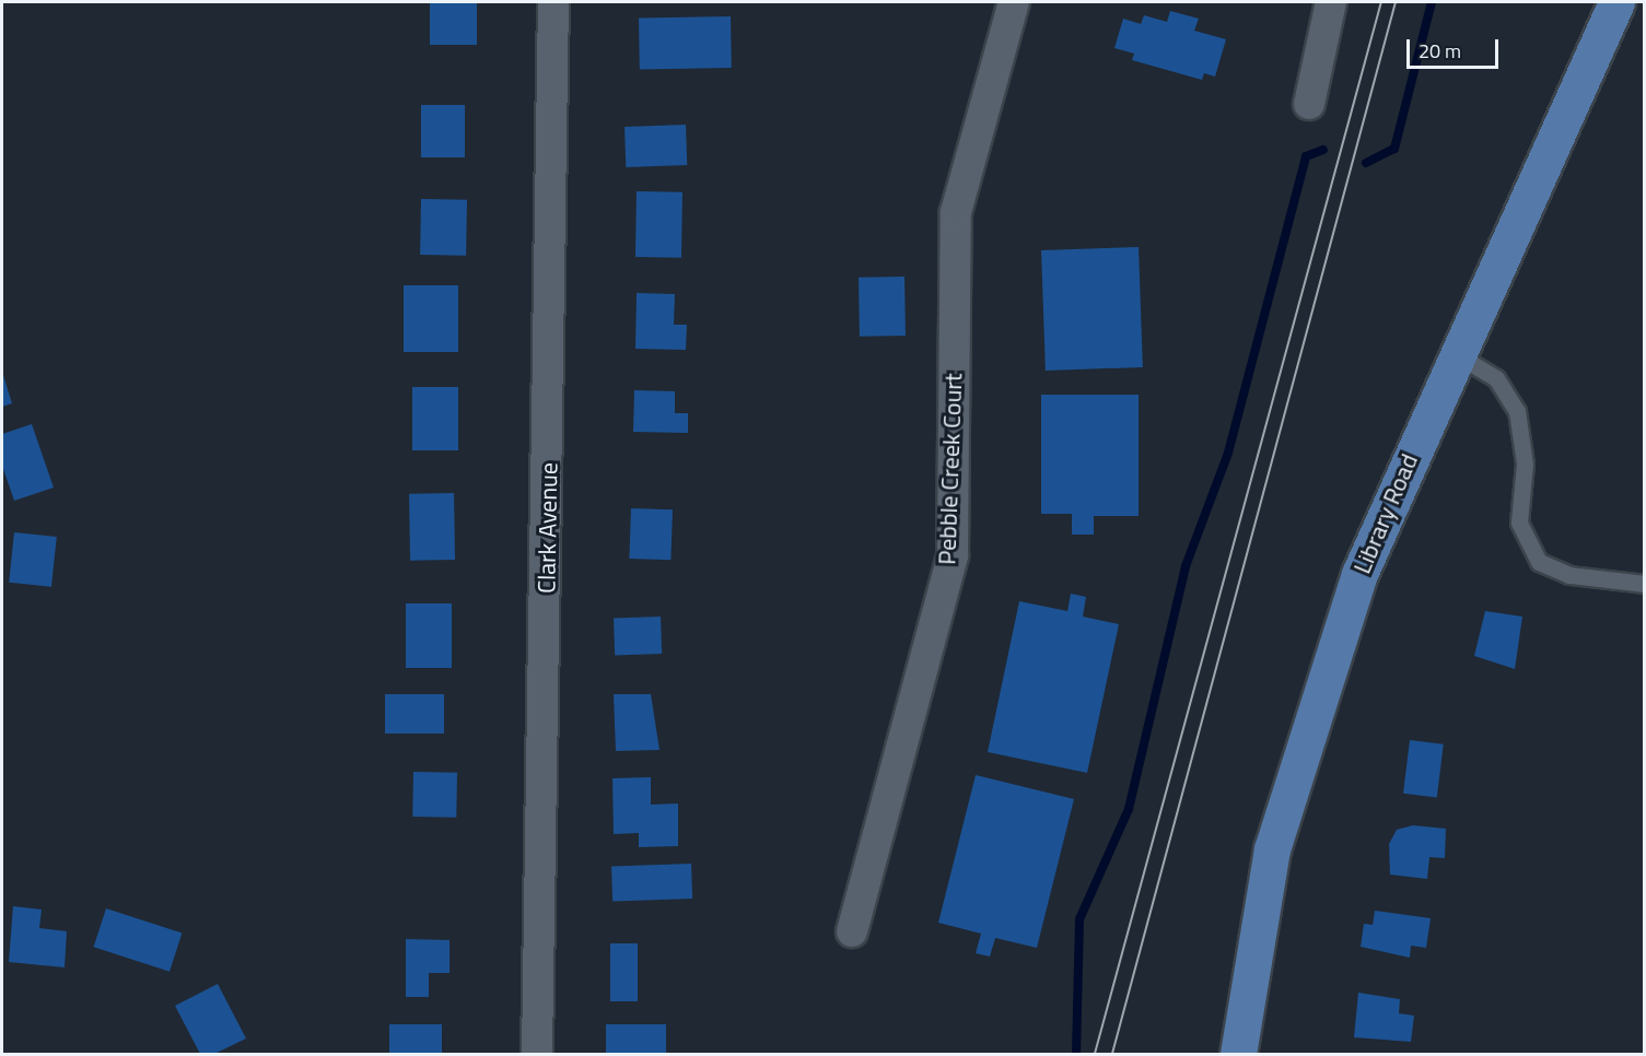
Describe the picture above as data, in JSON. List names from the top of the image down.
{
  "streets": {
    "main road": ["Library Road"],
    "street": ["Pebble Creek Court", "Clark Avenue"]
  },
  "scale_bar": "20 m"
}
